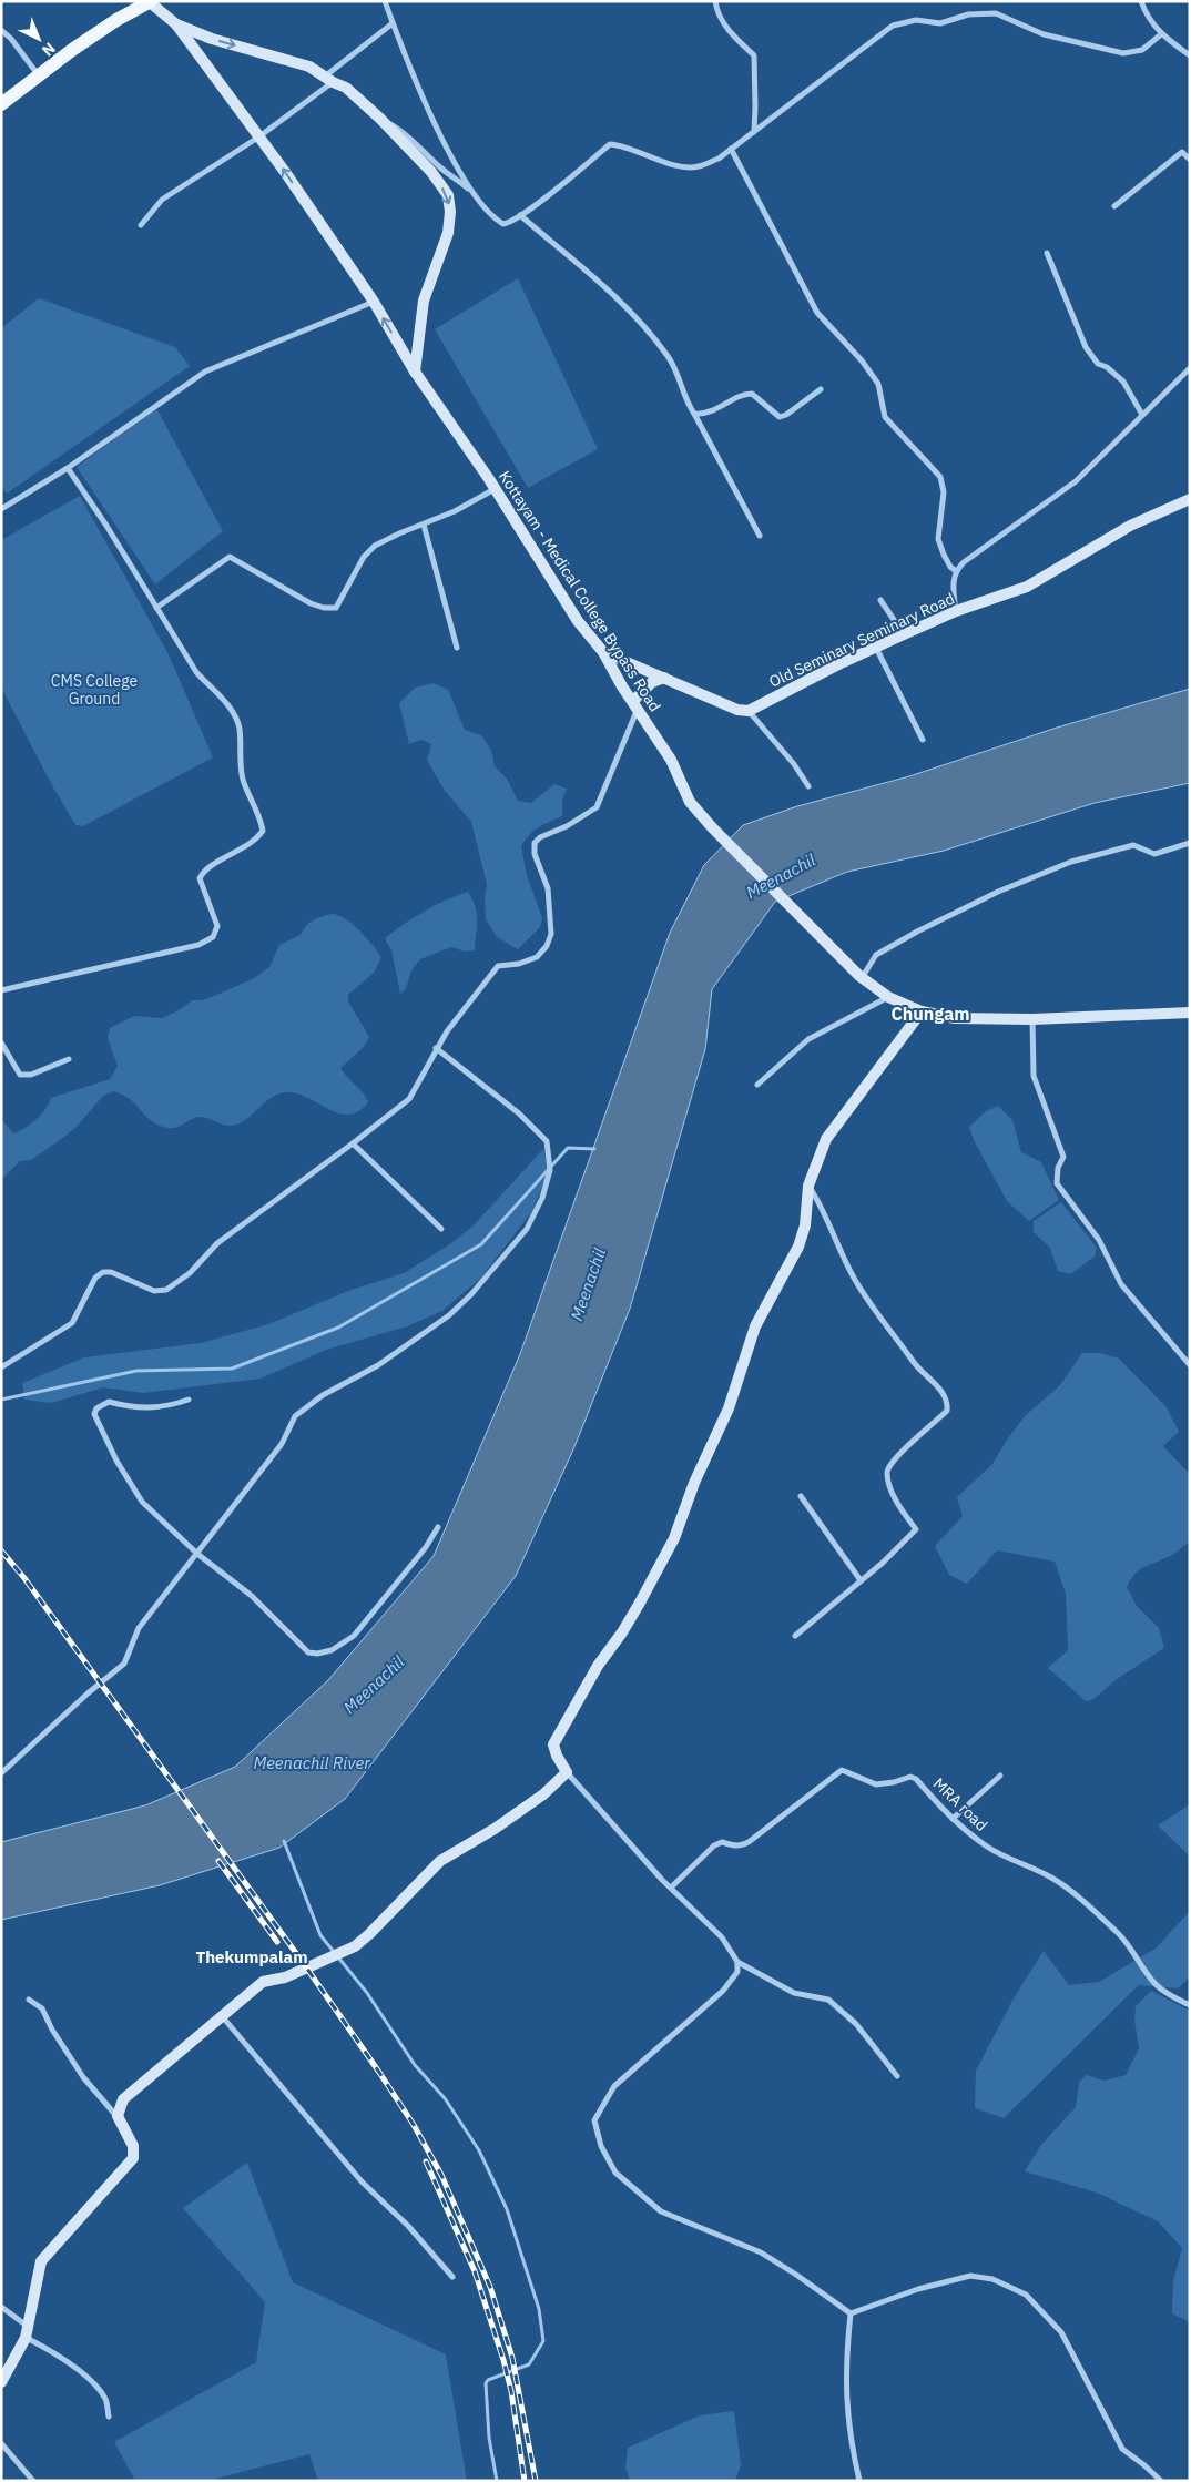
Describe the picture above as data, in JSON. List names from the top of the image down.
{
  "streets": {
    "main road": ["Kottayam - Medical College Bypass Road", "Old Seminary Seminary Road"],
    "street": ["MRA road"]
  },
  "districts": ["Chungam", "Thekumpalam"],
  "water": ["Meenachil", "Meenachil River"],
  "parks": ["CMS College Ground"],
  "north": "bottom right"
}
